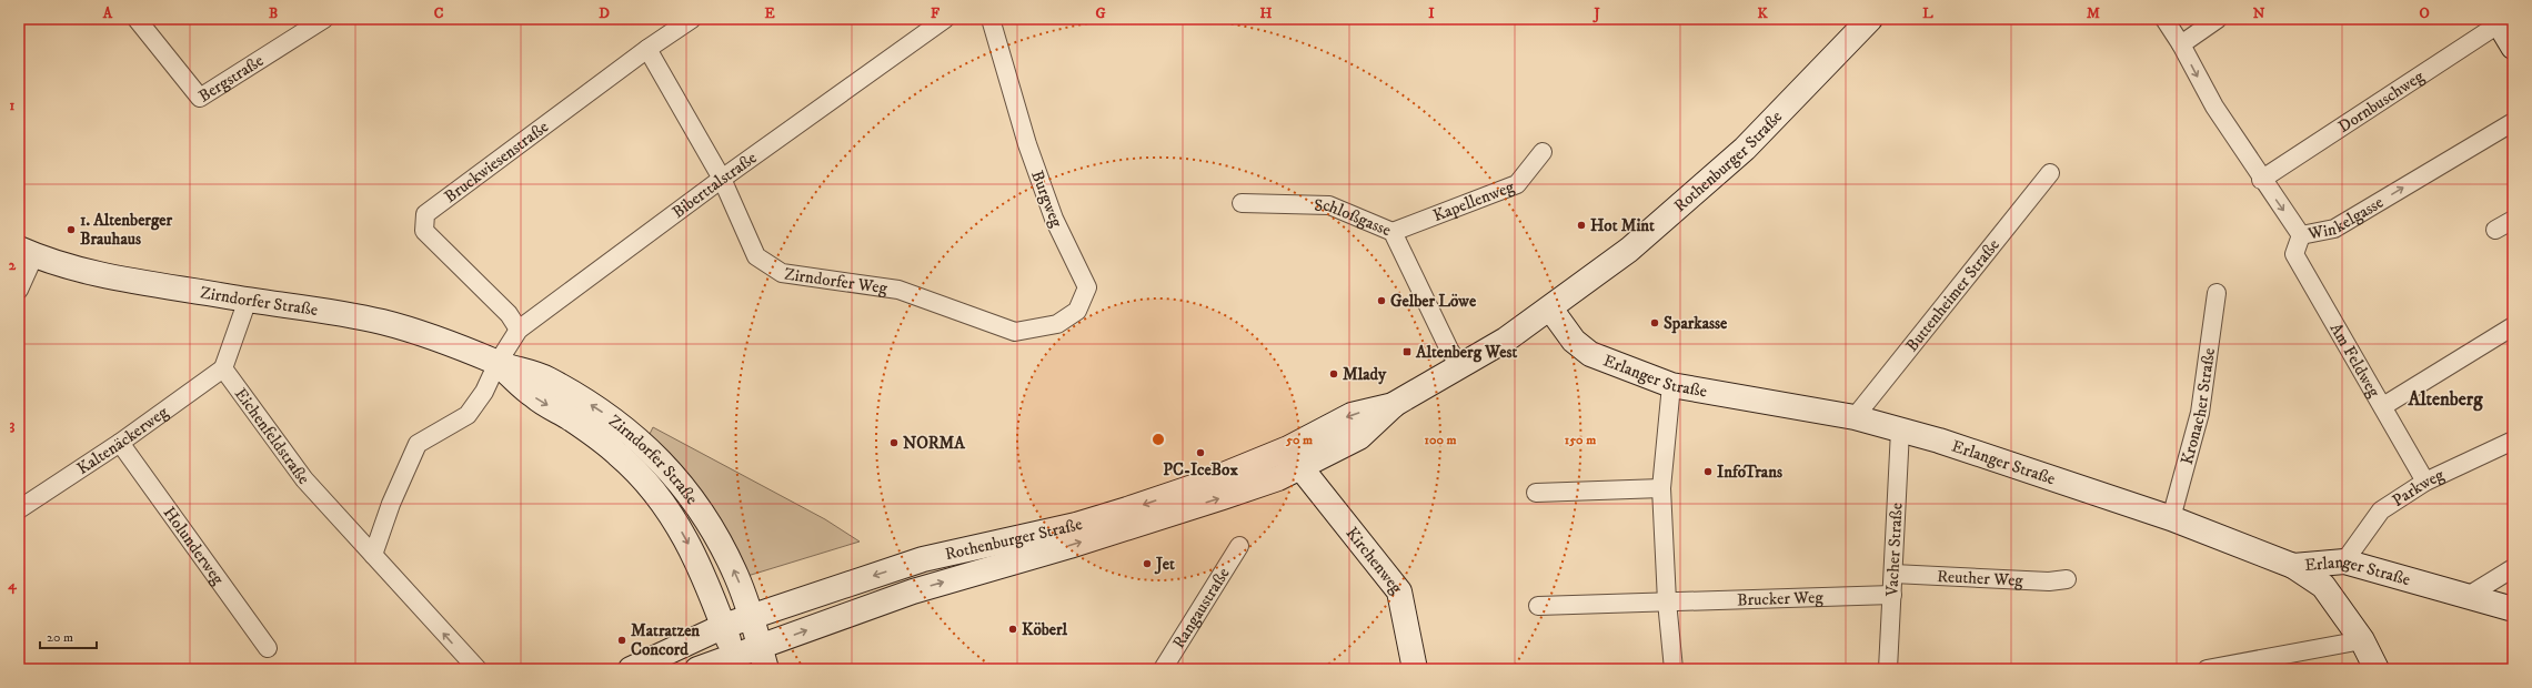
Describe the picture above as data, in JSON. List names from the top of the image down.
{
  "streets": {
    "main road": [
      "Rothenburger Straße",
      "Zirndorfer Straße",
      "Erlanger Straße",
      "Kirchenweg"
    ],
    "street": [
      "Bergstraße",
      "Dornbuschweg",
      "Bruckwiesenstraße",
      "Biberttalstraße",
      "Burgweg",
      "Kapellenweg",
      "Winkelgasse",
      "Schloßgasse",
      "Zirndorfer Weg",
      "Buttenheimer Straße",
      "Am Feldweg",
      "Kronacher Straße",
      "Eichenfeldstraße",
      "Kaltenäckerweg",
      "Parkweg",
      "Holunderweg",
      "Vacher Straße",
      "Reuther Weg",
      "Brucker Weg",
      "Rangaustraße"
    ]
  },
  "crossings": [
    ["Dornbuschweg", "Winkelgasse"],
    ["Rothenburger Straße", "Schloßgasse"],
    ["Rothenburger Straße", "Zirndorfer Straße"],
    ["Rothenburger Straße", "Erlanger Straße"],
    ["Rothenburger Straße", "Kirchenweg"],
    ["Bruckwiesenstraße", "Biberttalstraße"],
    ["Bruckwiesenstraße", "Zirndorfer Weg"],
    ["Biberttalstraße", "Zirndorfer Weg"],
    ["Biberttalstraße", "Zirndorfer Straße"],
    ["Burgweg", "Zirndorfer Weg"],
    ["Kapellenweg", "Schloßgasse"],
    ["Winkelgasse", "Am Feldweg"],
    ["Buttenheimer Straße", "Erlanger Straße"],
    ["Am Feldweg", "Parkweg"],
    ["Erlanger Straße", "Kronacher Straße"],
    ["Erlanger Straße", "Parkweg"],
    ["Erlanger Straße", "Vacher Straße"],
    ["Eichenfeldstraße", "Kaltenäckerweg"],
    ["Kaltenäckerweg", "Holunderweg"],
    ["Vacher Straße", "Reuther Weg"],
    ["Vacher Straße", "Brucker Weg"]
  ],
  "one_way": ["Eichenfeldstraße"],
  "districts": ["Altenberg"],
  "places": {
    "other": [
      "Hot Mint",
      "1. Altenberger Brauhaus",
      "Gelber Löwe",
      "Sparkasse",
      "Mlady",
      "NORMA",
      "PC-IceBox",
      "InfoTrans",
      "Jet",
      "Köberl",
      "Matratzen Concord"
    ],
    "transit": ["Altenberg West"]
  },
  "scale_bar": "20 m",
  "grid": {
    "columns": [
      "A",
      "B",
      "C",
      "D",
      "E",
      "F",
      "G",
      "H",
      "I",
      "J",
      "K",
      "L",
      "M",
      "N",
      "O"
    ],
    "rows": [
      "1",
      "2",
      "3",
      "4"
    ]
  },
  "rings": ["50 m", "100 m", "150 m"]
}
